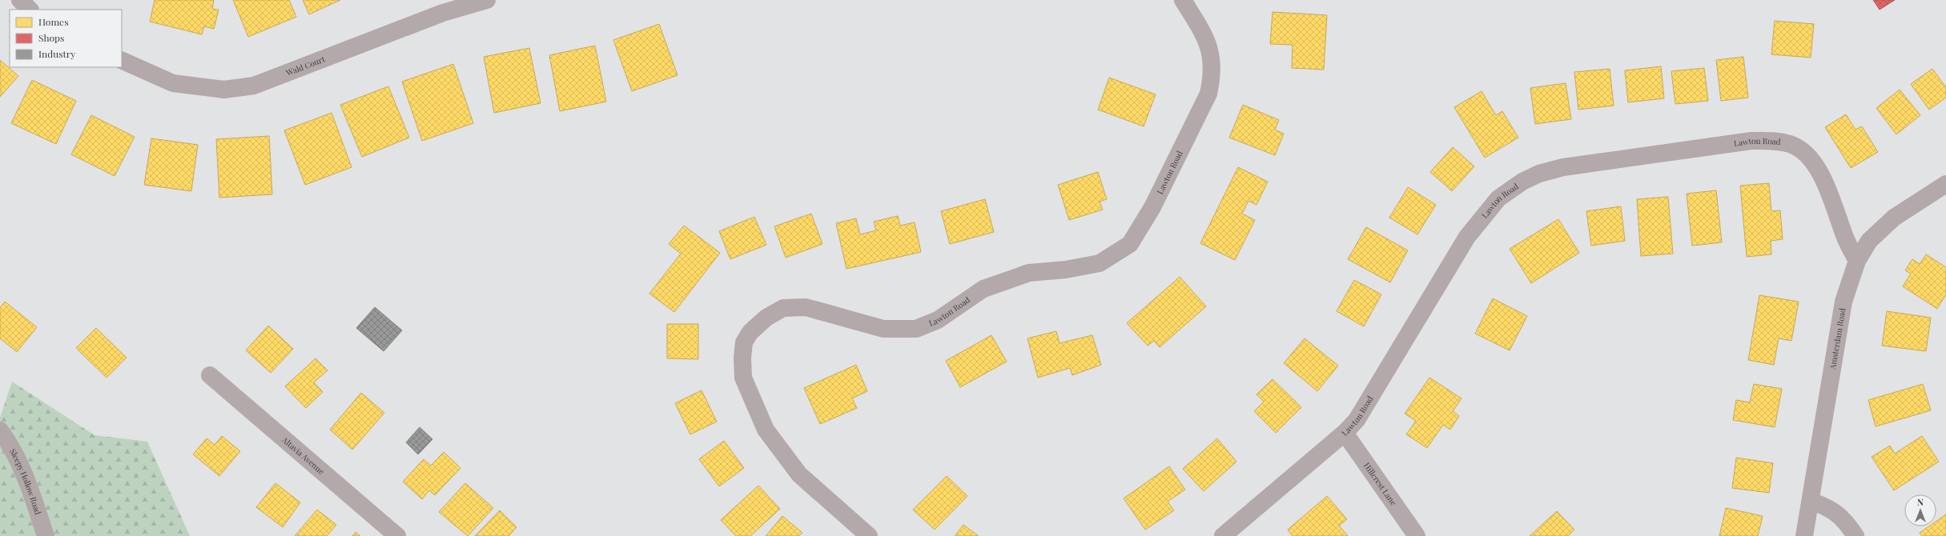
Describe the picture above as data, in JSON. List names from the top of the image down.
{
  "streets": {
    "main road": ["Sleepy Hollow Road"],
    "street": [
      "Wald Court",
      "Lawton Road",
      "Amsterdam Road",
      "Altavia Avenue",
      "Hillcrest Lane"
    ]
  },
  "crossings": [
    ["Lawton Road", "Amsterdam Road"],
    ["Lawton Road", "Hillcrest Lane"]
  ],
  "legend": ["Homes", "Shops", "Industry"],
  "north": "top"
}
